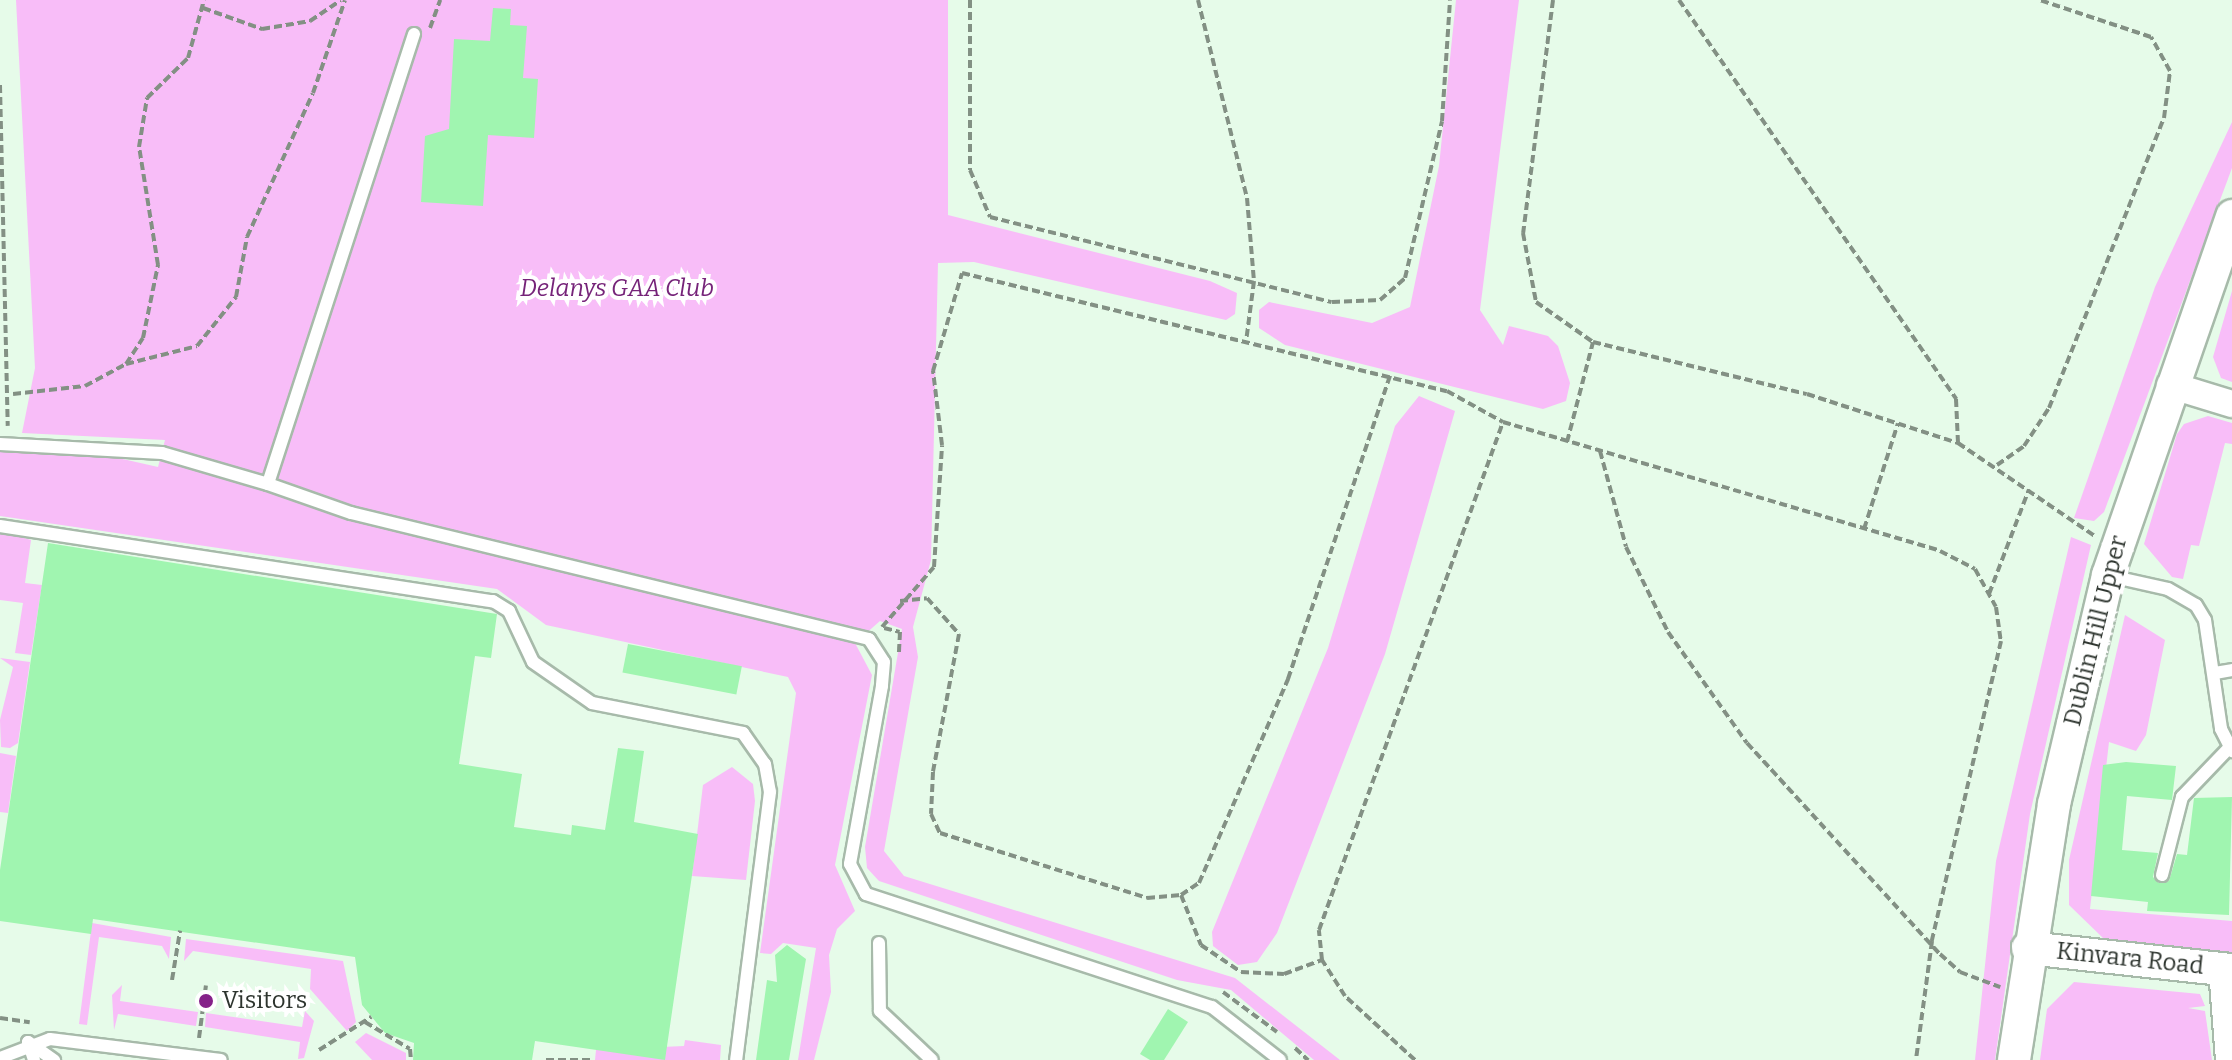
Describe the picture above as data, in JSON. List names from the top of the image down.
{
  "streets": {
    "street": ["Dublin Hill Upper", "Kinvara Road"]
  },
  "crossings": [
    ["Dublin Hill Upper", "Kinvara Road"]
  ],
  "parks": ["Delanys GAA Club"],
  "places": ["Visitors"]
}
